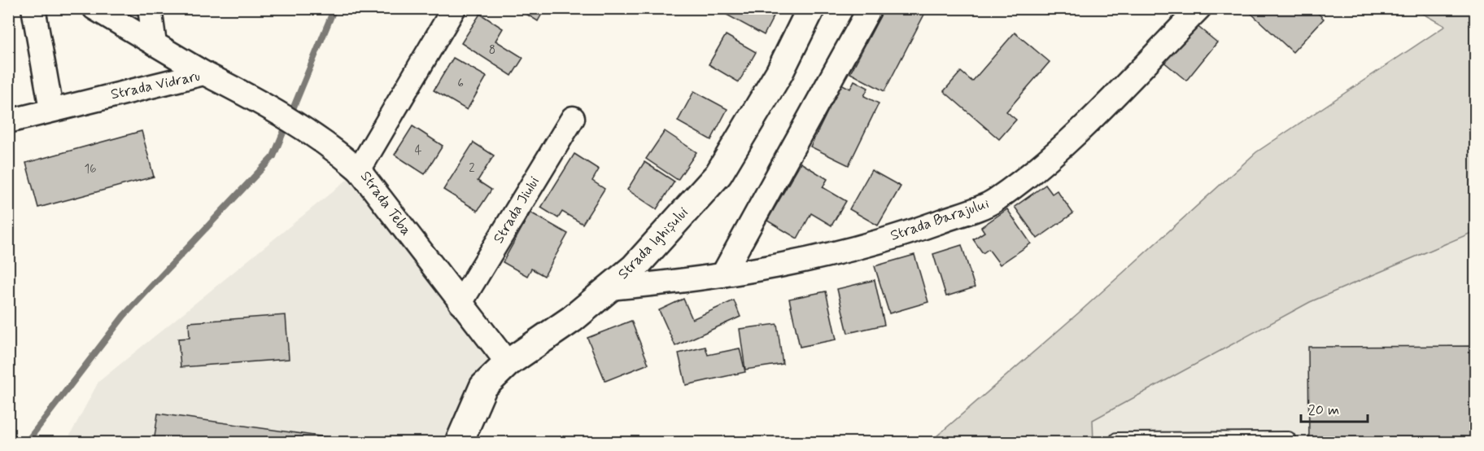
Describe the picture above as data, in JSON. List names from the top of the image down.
{
  "streets": {
    "street": [
      "Strada Vidraru",
      "Strada Teba",
      "Strada Jiului",
      "Strada Barajului",
      "Strada Ighișului"
    ]
  },
  "crossings": [
    ["Strada Vidraru", "Strada Teba"],
    ["Strada Teba", "Strada Jiului"],
    ["Strada Teba", "Strada Ighișului"],
    ["Strada Barajului", "Strada Ighișului"]
  ],
  "house_numbers": [
    "8",
    "6",
    "4",
    "2",
    "16"
  ],
  "scale_bar": "20 m"
}
